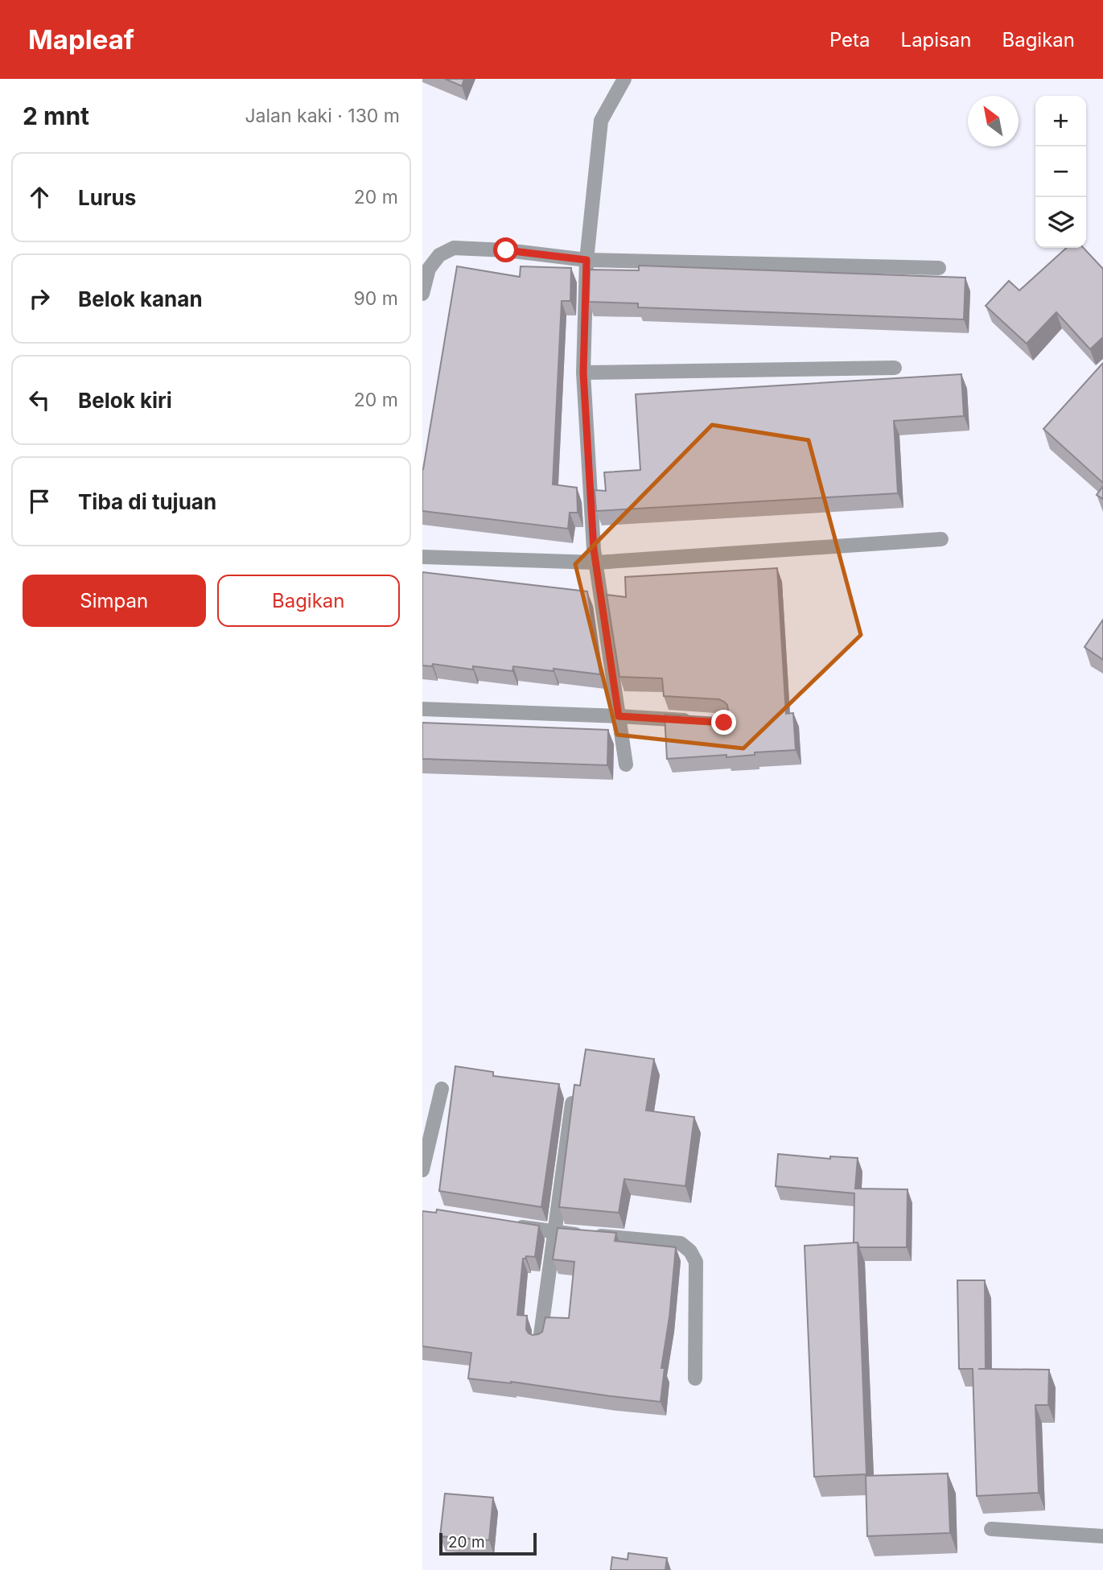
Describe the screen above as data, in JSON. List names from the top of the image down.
{
  "scale_bar": "20 m",
  "north": "top left",
  "page": {
    "header": "Mapleaf",
    "nav": ["Peta", "Lapisan", "Bagikan"],
    "heading": ["2 mnt", "Jalan kaki · 130 m"],
    "map_buttons": ["+", "−"],
    "list": [
      ["Lurus", "20 m"],
      ["Belok kanan", "90 m"],
      ["Belok kiri", "20 m"],
      "Tiba di tujuan"
    ],
    "buttons": ["Simpan", "Bagikan"],
    "scale": "20 m"
  }
}
